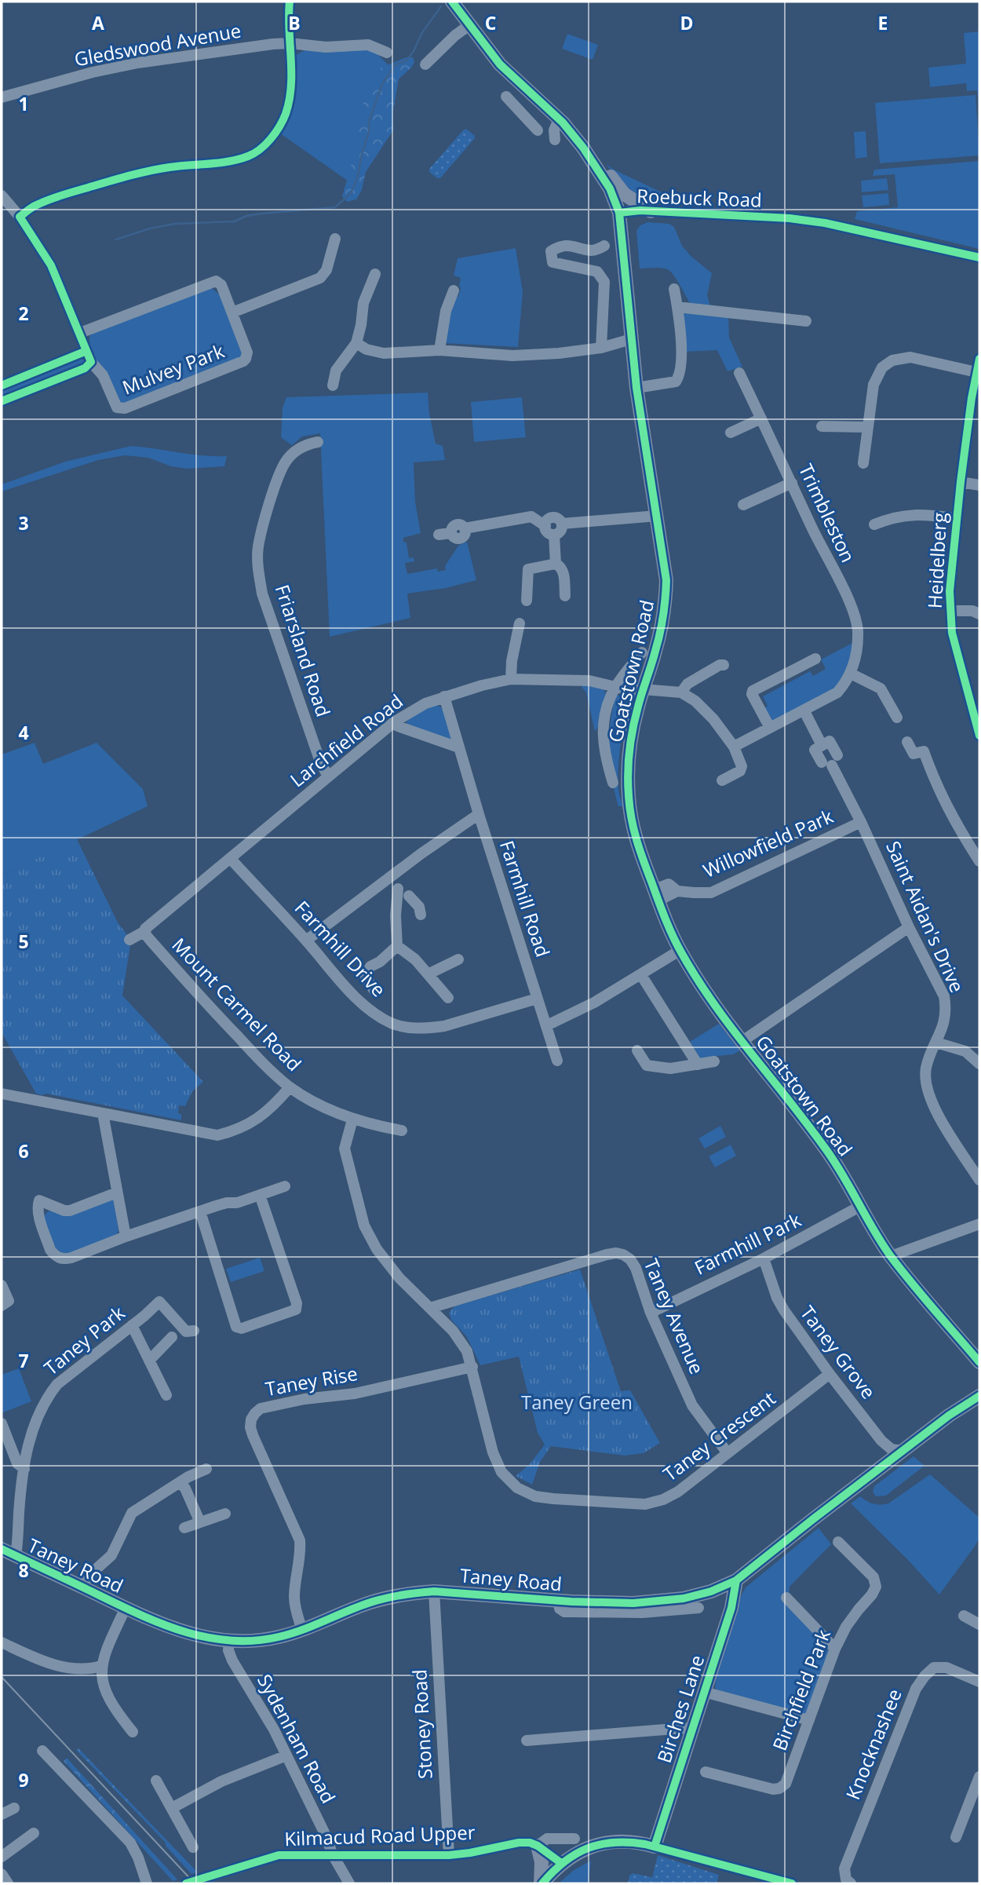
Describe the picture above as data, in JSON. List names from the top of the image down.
{
  "streets": {
    "main road": [
      "Roebuck Road",
      "Goatstown Road",
      "Taney Road",
      "Birches Lane"
    ],
    "street": [
      "Gledswood Avenue",
      "Mulvey Park",
      "Trimbleston",
      "Heidelberg",
      "Friarsland Road",
      "Larchfield Road",
      "Willowfield Park",
      "Farmhill Road",
      "Saint Aidan's Drive",
      "Farmhill Drive",
      "Mount Carmel Road",
      "Farmhill Park",
      "Taney Avenue",
      "Taney Park",
      "Taney Grove",
      "Taney Rise",
      "Taney Crescent",
      "Birchfield Park",
      "Stoney Road",
      "Sydenham Road",
      "Knocknashee",
      "Kilmacud Road Upper"
    ]
  },
  "crossings": [
    ["Roebuck Road", "Goatstown Road"],
    ["Friarsland Road", "Larchfield Road"],
    ["Goatstown Road", "Larchfield Road"],
    ["Goatstown Road", "Willowfield Park"],
    ["Goatstown Road", "Farmhill Park"],
    ["Larchfield Road", "Farmhill Road"],
    ["Larchfield Road", "Farmhill Drive"],
    ["Larchfield Road", "Mount Carmel Road"],
    ["Willowfield Park", "Saint Aidan's Drive"],
    ["Farmhill Road", "Farmhill Drive"],
    ["Mount Carmel Road", "Taney Crescent"],
    ["Farmhill Park", "Taney Avenue"],
    ["Farmhill Park", "Taney Grove"],
    ["Taney Avenue", "Taney Crescent"],
    ["Taney Park", "Taney Road"],
    ["Taney Grove", "Taney Crescent"],
    ["Taney Grove", "Taney Road"],
    ["Taney Rise", "Taney Crescent"],
    ["Taney Rise", "Taney Road"],
    ["Taney Road", "Birches Lane"],
    ["Taney Road", "Stoney Road"],
    ["Taney Road", "Sydenham Road"],
    ["Stoney Road", "Kilmacud Road Upper"],
    ["Sydenham Road", "Kilmacud Road Upper"]
  ],
  "parks": ["Taney Green"],
  "grid": {
    "columns": [
      "A",
      "B",
      "C",
      "D",
      "E"
    ],
    "rows": [
      "1",
      "2",
      "3",
      "4",
      "5",
      "6",
      "7",
      "8",
      "9"
    ]
  }
}
